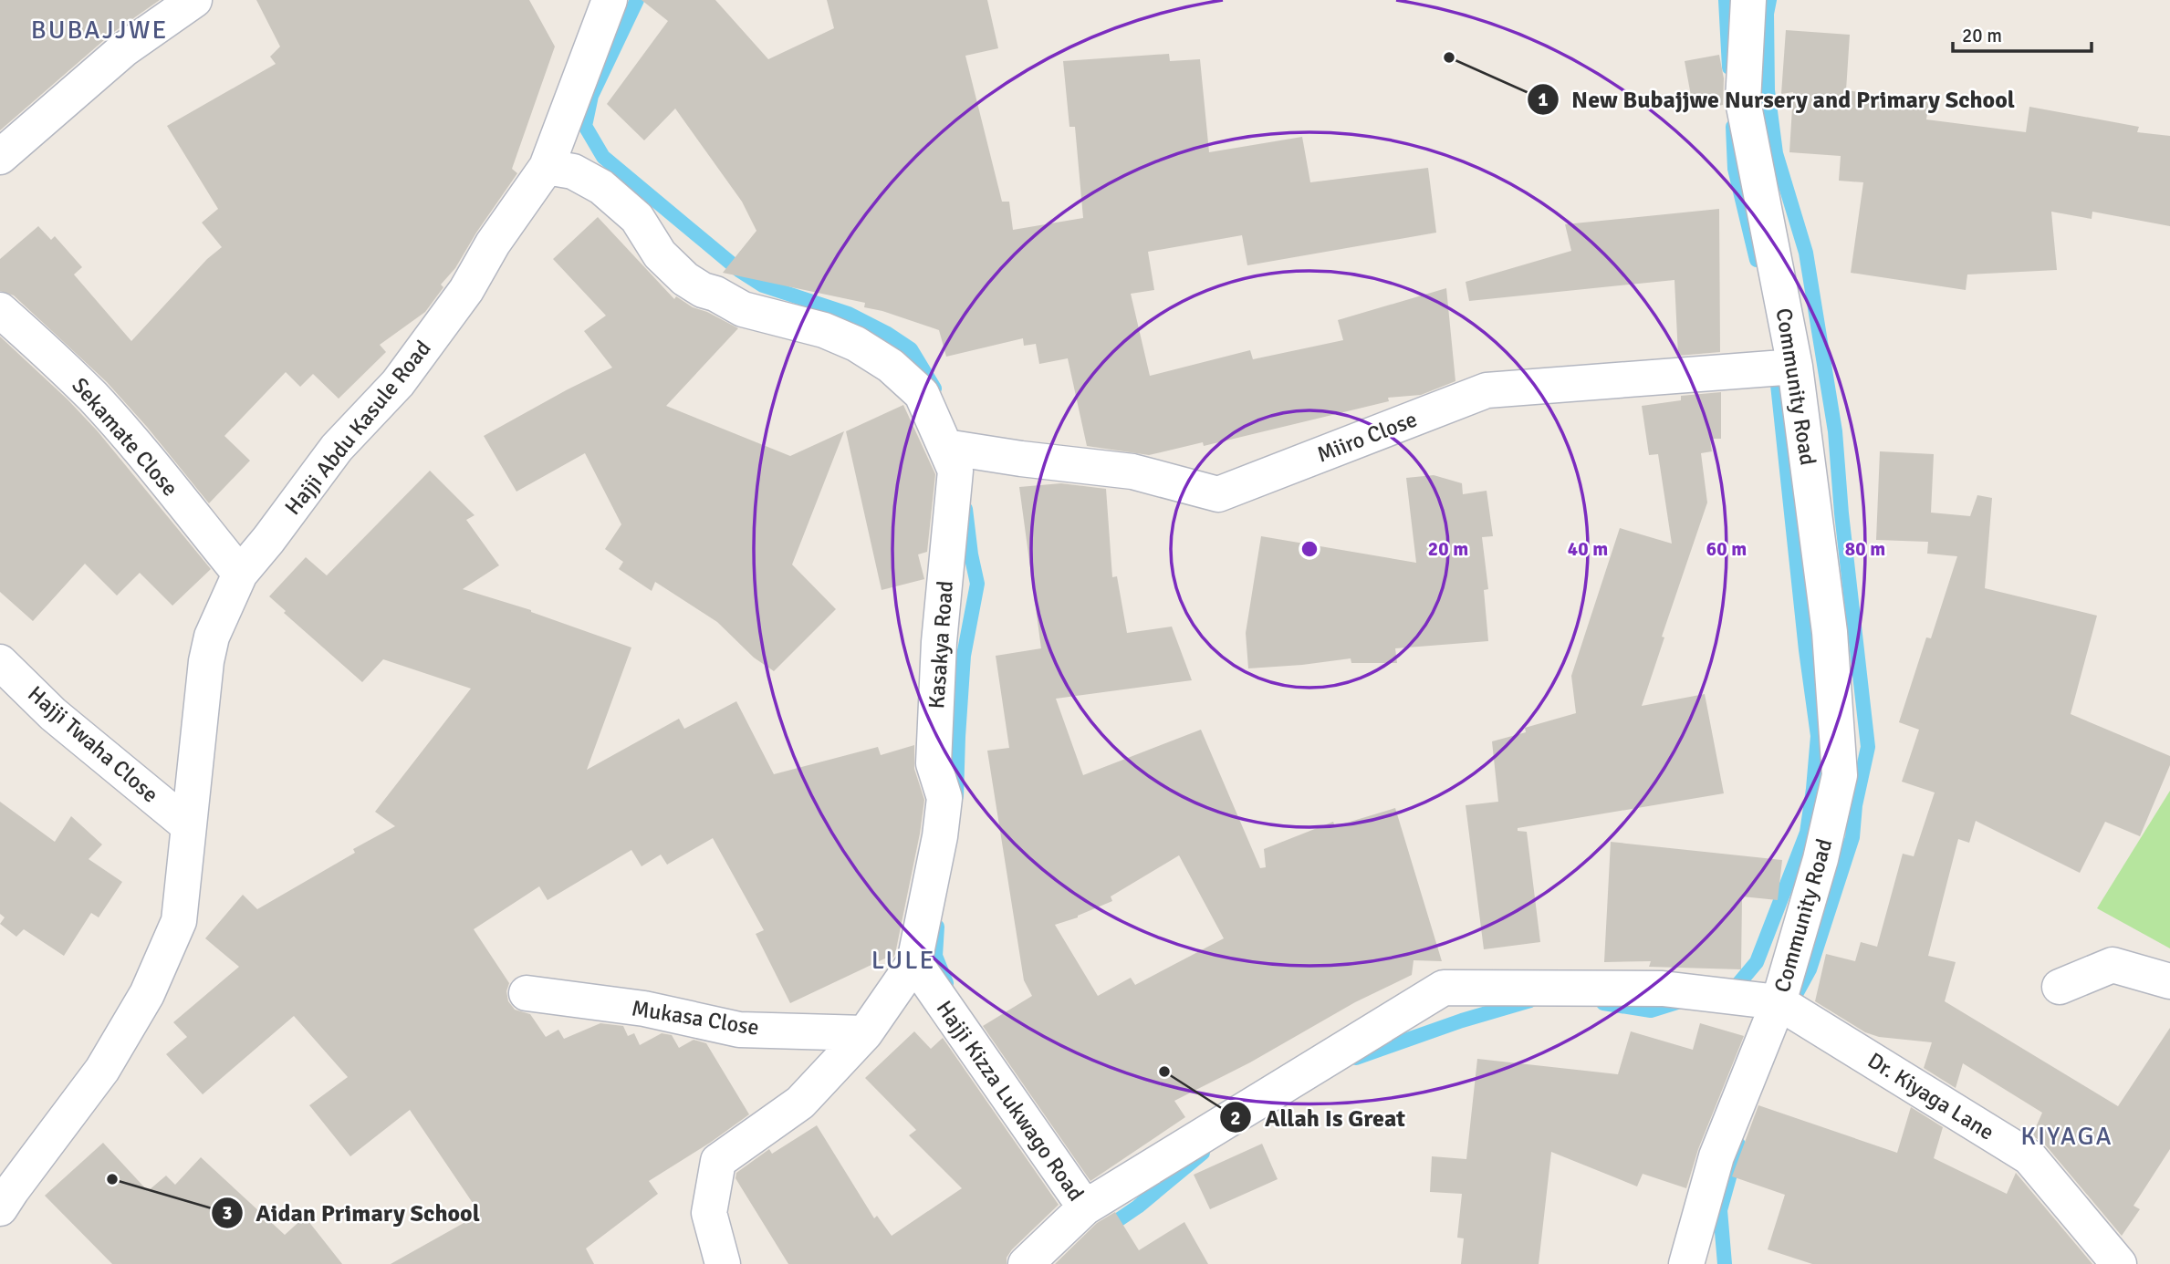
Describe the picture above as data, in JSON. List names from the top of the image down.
{
  "streets": {
    "street": [
      "Community Road",
      "Hajji Abdu Kasule Road",
      "Sekamate Close",
      "Miiro Close",
      "Kasakya Road",
      "Hajji Twaha Close",
      "Mukasa Close",
      "Dr. Kiyaga Lane",
      "Hajji Kizza Lukwago Road"
    ]
  },
  "crossings": [
    ["Community Road", "Miiro Close"],
    ["Community Road", "Dr. Kiyaga Lane"],
    ["Community Road", "Hajji Kizza Lukwago Road"],
    ["Hajji Abdu Kasule Road", "Sekamate Close"],
    ["Hajji Abdu Kasule Road", "Kasakya Road"],
    ["Hajji Abdu Kasule Road", "Hajji Twaha Close"],
    ["Miiro Close", "Kasakya Road"],
    ["Kasakya Road", "Mukasa Close"],
    ["Kasakya Road", "Hajji Kizza Lukwago Road"]
  ],
  "districts": ["BUBAJJWE", "LULE", "KIYAGA"],
  "places": ["New Bubajjwe Nursery and Primary School", "Allah Is Great", "Aidan Primary School"],
  "scale_bar": "20 m",
  "rings": [
    "20 m",
    "40 m",
    "60 m",
    "80 m"
  ]
}
